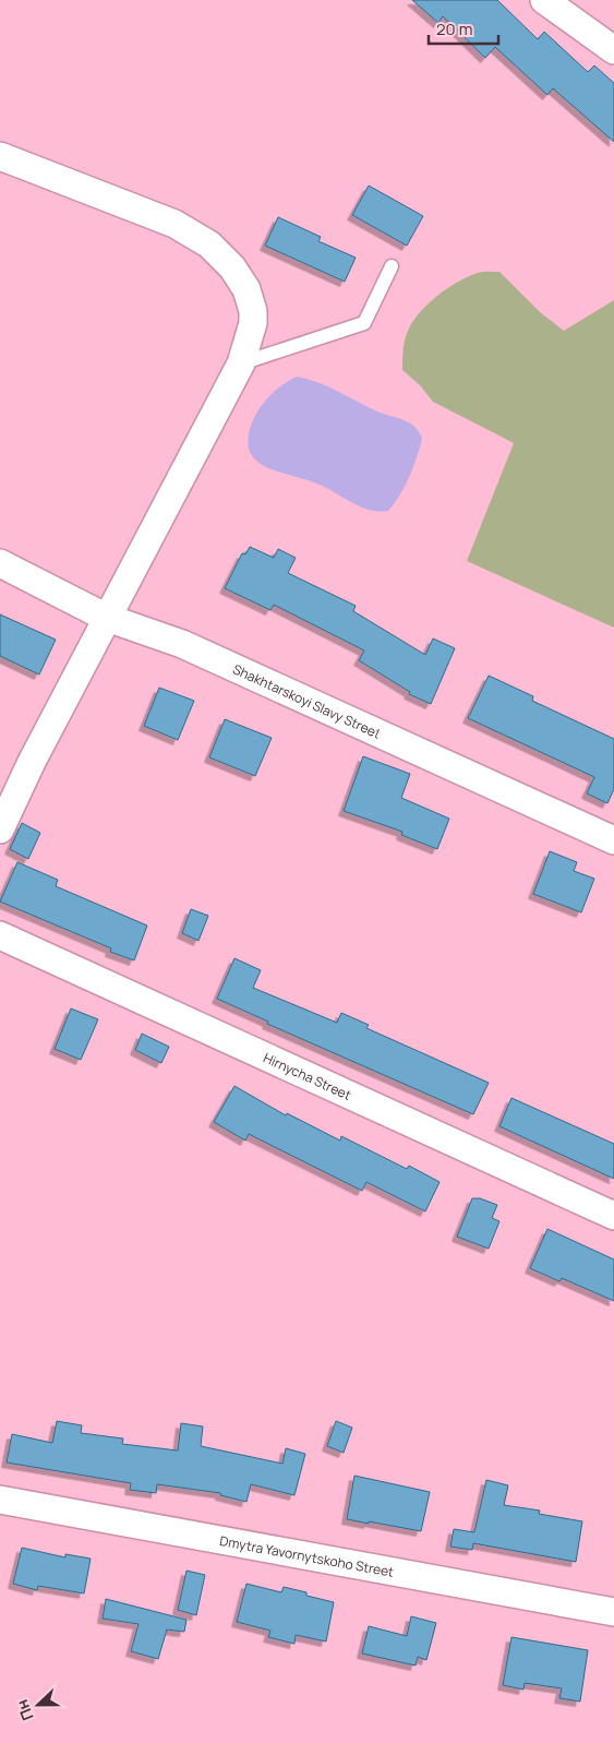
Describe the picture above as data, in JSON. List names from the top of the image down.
{
  "streets": {
    "street": ["Shakhtarskoyi Slavy Street", "Hirnycha Street", "Dmytra Yavornytskoho Street"]
  },
  "scale_bar": "20 m",
  "north": "left"
}
